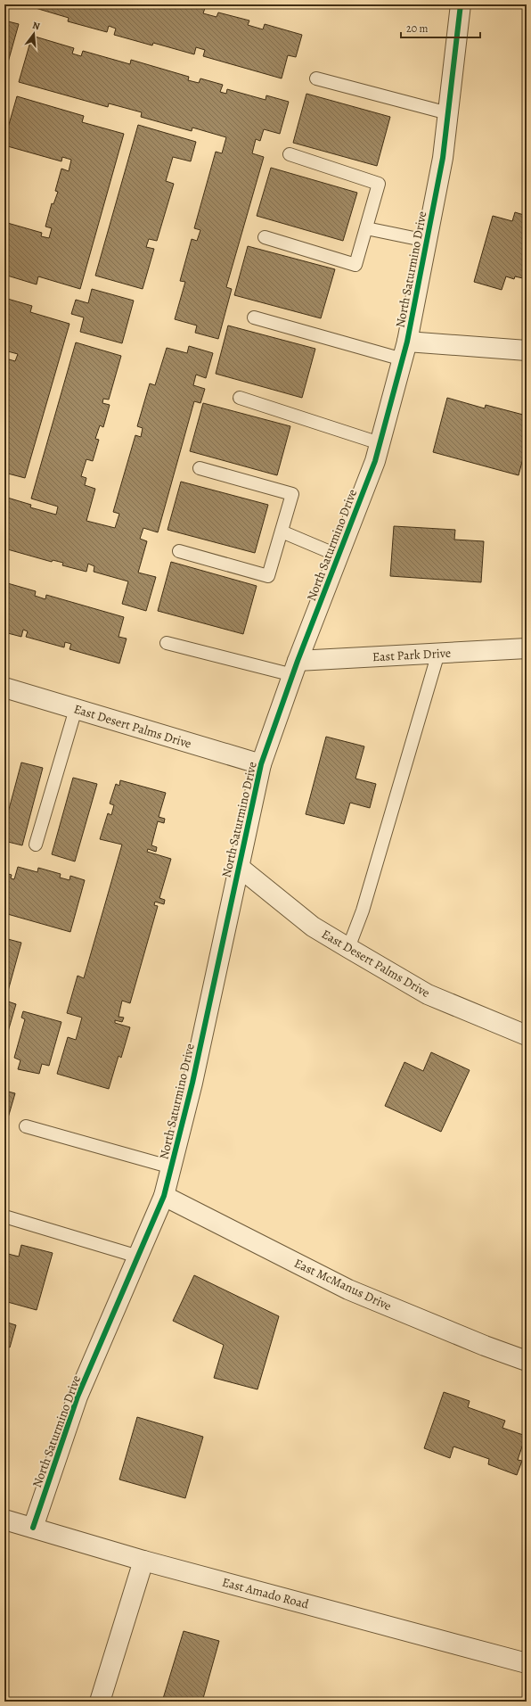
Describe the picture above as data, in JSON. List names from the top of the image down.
{
  "streets": {
    "street": [
      "North Saturmino Drive",
      "East Park Drive",
      "East Desert Palms Drive",
      "East McManus Drive",
      "East Amado Road"
    ]
  },
  "crossings": [
    ["North Saturmino Drive", "East Park Drive"],
    ["North Saturmino Drive", "East Desert Palms Drive"],
    ["North Saturmino Drive", "East McManus Drive"],
    ["North Saturmino Drive", "East Amado Road"]
  ],
  "scale_bar": "20 m",
  "north": "top"
}
